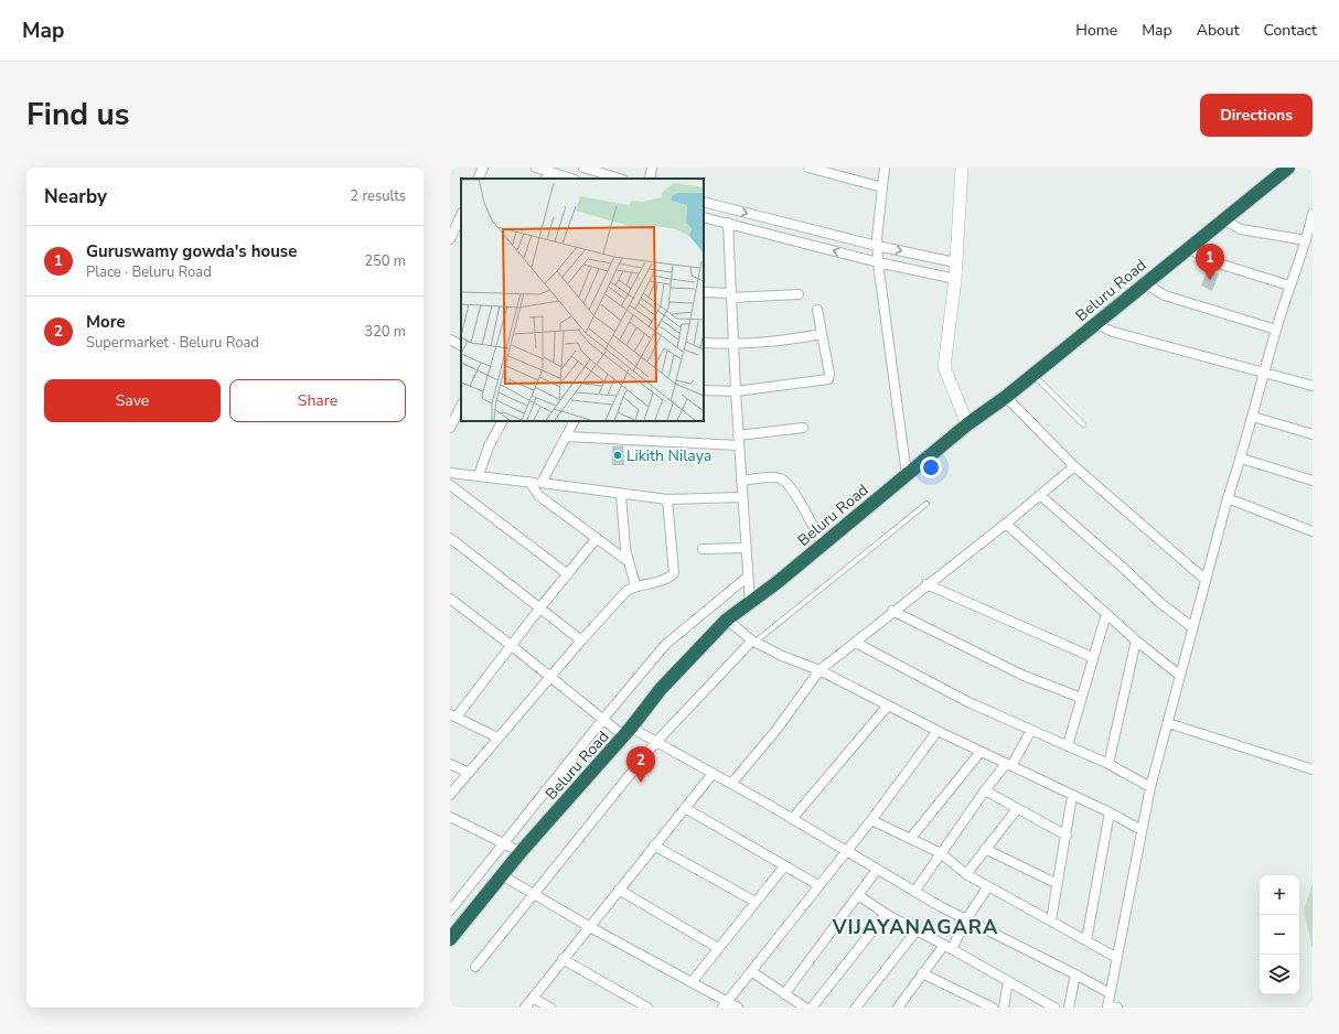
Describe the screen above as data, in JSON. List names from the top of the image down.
{
  "streets": {
    "highway": ["Beluru Road"]
  },
  "districts": ["VIJAYANAGARA"],
  "places": ["Likith Nilaya"],
  "page": {
    "header": "Map",
    "nav": [
      "Home",
      "Map",
      "About",
      "Contact"
    ],
    "title": "Find us",
    "buttons": [
      "Directions",
      ["Save", "Share"]
    ],
    "heading": ["Nearby", "2 results"],
    "list": [
      {
        "mark": "1",
        "name": "Guruswamy gowda's house",
        "note": "Place · Beluru Road",
        "value": "250 m"
      },
      {
        "mark": "2",
        "name": "More",
        "note": "Supermarket · Beluru Road",
        "value": "320 m"
      }
    ],
    "pins": ["1", "2"],
    "map_buttons": ["+", "−"]
  }
}
